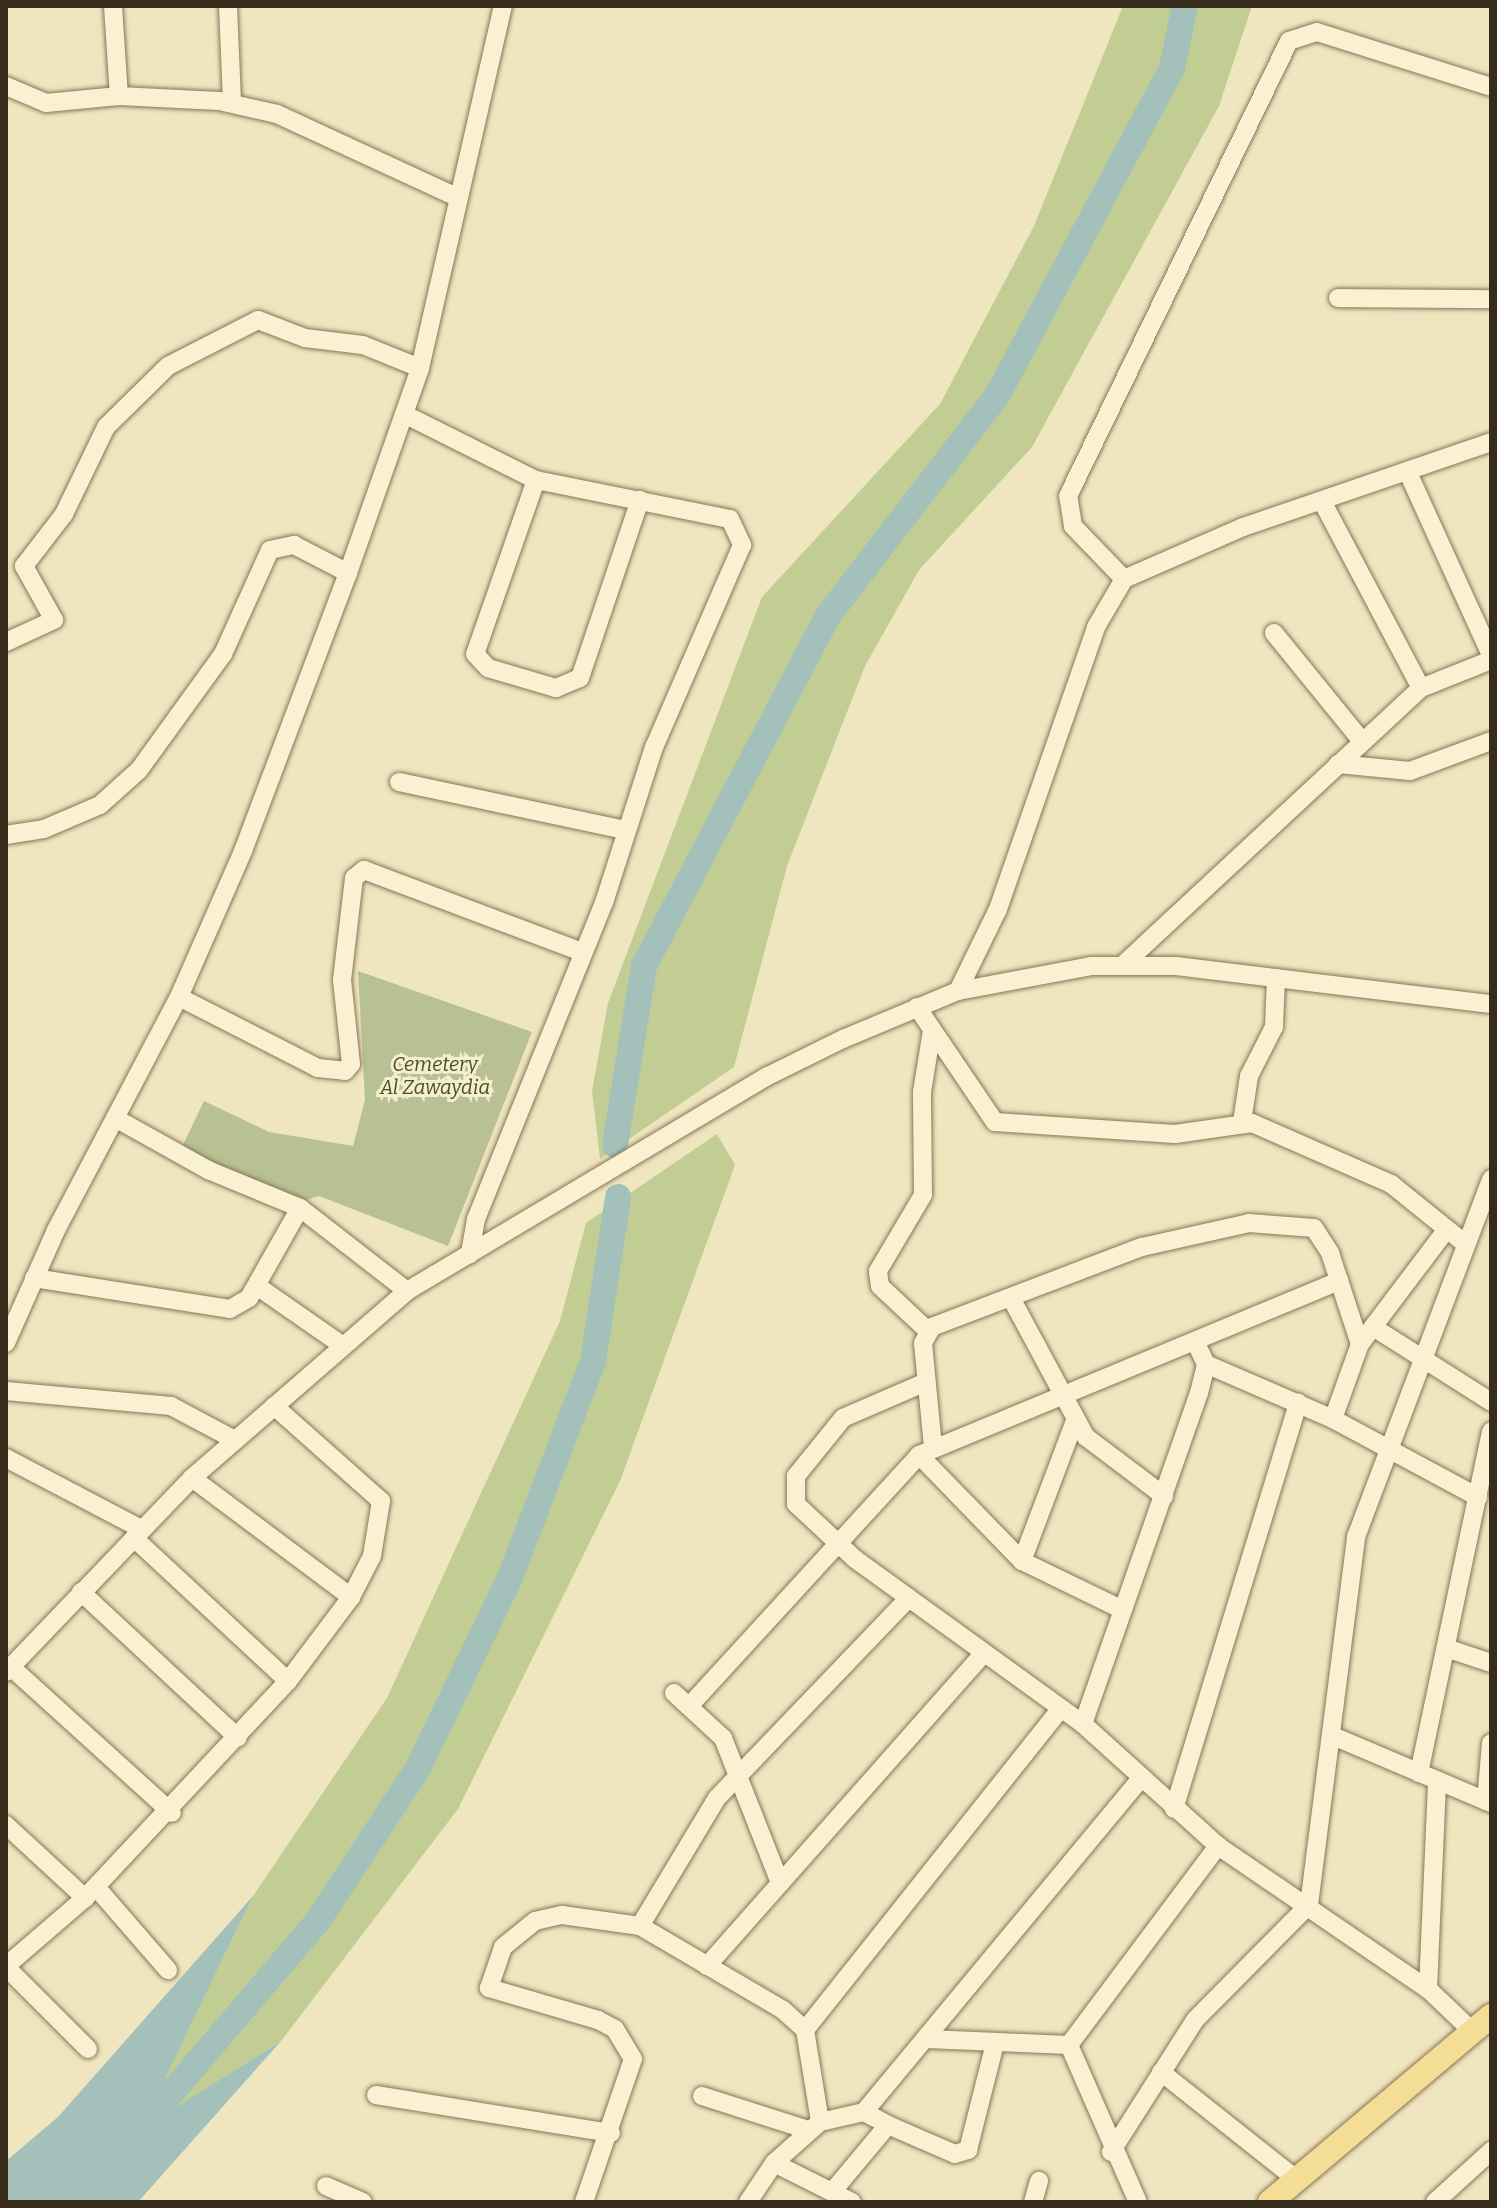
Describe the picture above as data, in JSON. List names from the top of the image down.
{
  "parks": ["Cemetery Al Zawaydia"]
}
